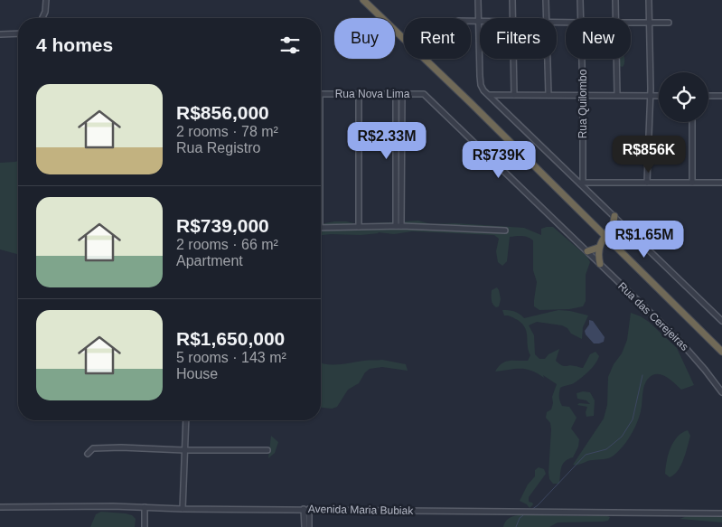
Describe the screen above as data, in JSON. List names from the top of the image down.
{
  "streets": {
    "street": [
      "Rua Nova Lima",
      "Rua Quilombo",
      "Rua das Cerejeiras",
      "Avenida Maria Bubiak"
    ]
  },
  "crossings": [
    ["Rua Nova Lima", "Rua das Cerejeiras"]
  ],
  "page": {
    "chip": [
      "Buy",
      "Rent",
      "Filters",
      "New"
    ],
    "heading": "4 homes",
    "list": [
      {
        "name": "R$856,000",
        "note": "2 rooms · 78 m² · Rua Registro"
      },
      {
        "name": "R$739,000",
        "note": "2 rooms · 66 m² · Apartment"
      },
      {
        "name": "R$1,650,000",
        "note": "5 rooms · 143 m² · House"
      }
    ],
    "price": [
      "R$2.33M",
      "R$856K",
      "R$739K",
      "R$1.65M"
    ]
  }
}
